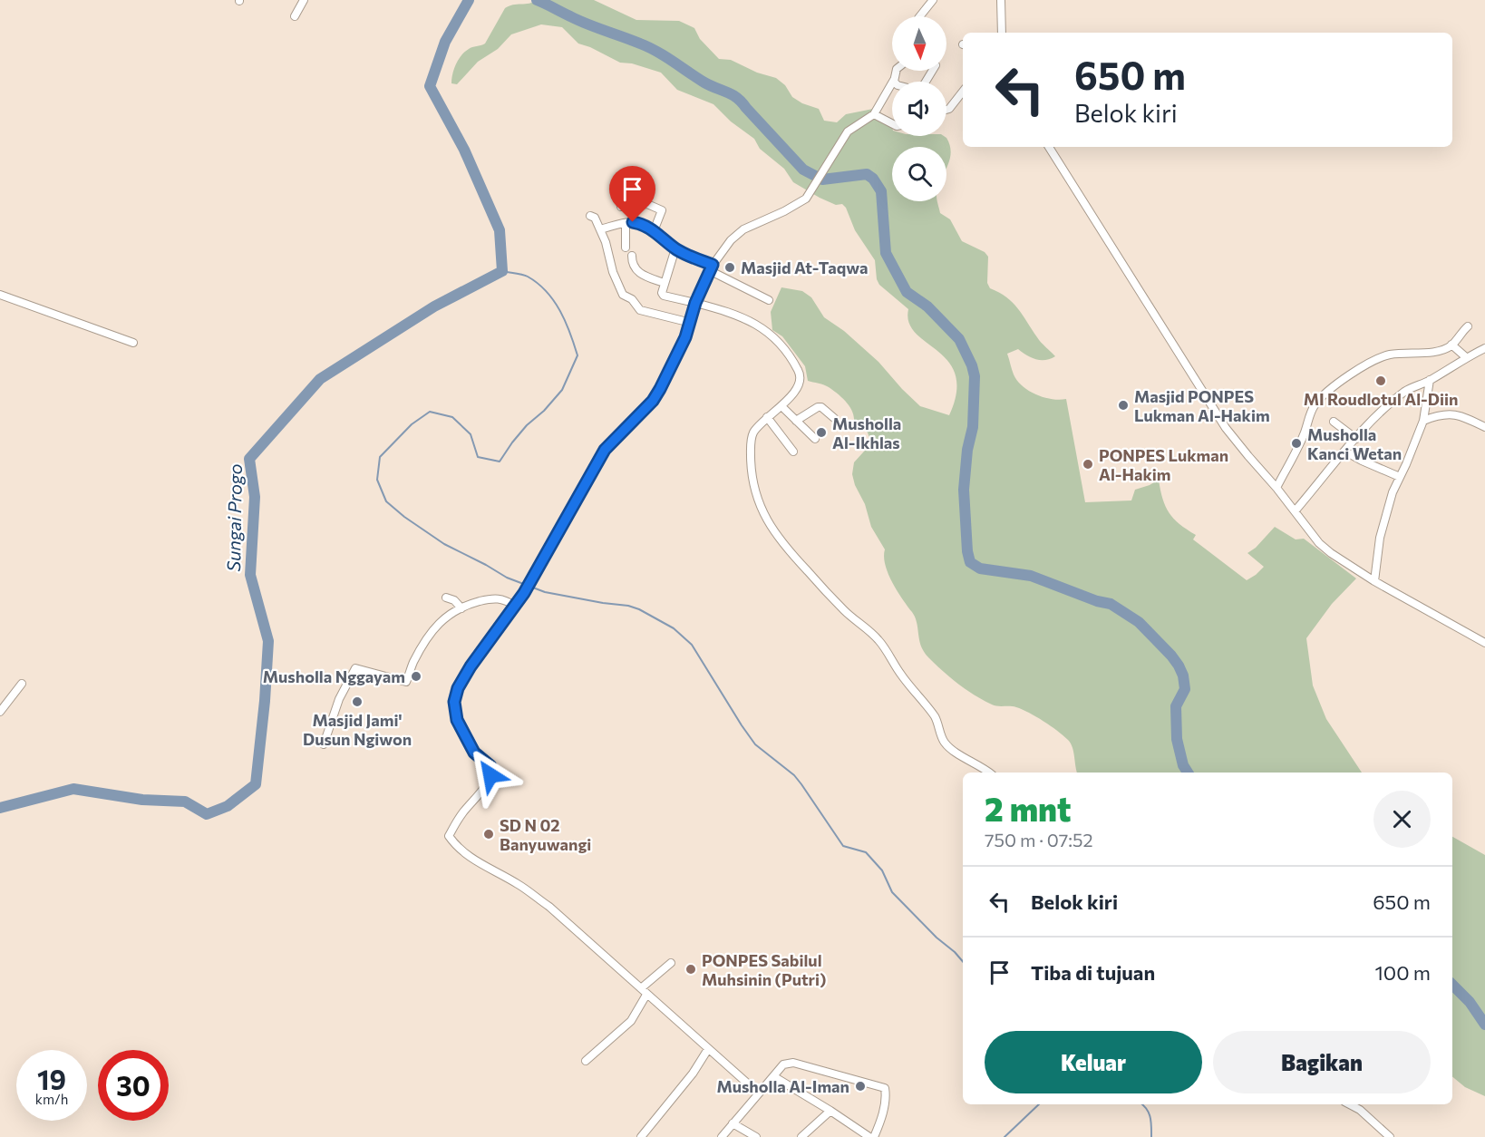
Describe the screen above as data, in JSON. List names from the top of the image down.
{
  "water": ["Sungai Progo"],
  "places": [
    "Masjid At-Taqwa",
    "MI Roudlotul Al-Diin",
    "Masjid PONPES Lukman Al-Hakim",
    "Musholla Al-Ikhlas",
    "Musholla Kanci Wetan",
    "PONPES Lukman Al-Hakim",
    "Musholla Nggayam",
    "Masjid Jami' Dusun Ngiwon",
    "SD N 02 Banyuwangi",
    "PONPES Sabilul Muhsinin (Putri)",
    "Musholla Al-Iman"
  ],
  "north": "bottom",
  "page": {
    "turn": ["650 m", "Belok kiri"],
    "heading": ["2 mnt", "750 m · 07:52"],
    "list": [
      {
        "name": "Belok kiri",
        "value": "650 m"
      },
      {
        "name": "Tiba di tujuan",
        "value": "100 m"
      }
    ],
    "buttons": ["Keluar", "Bagikan"],
    "speed": "19 km/h",
    "limit": "30"
  }
}
